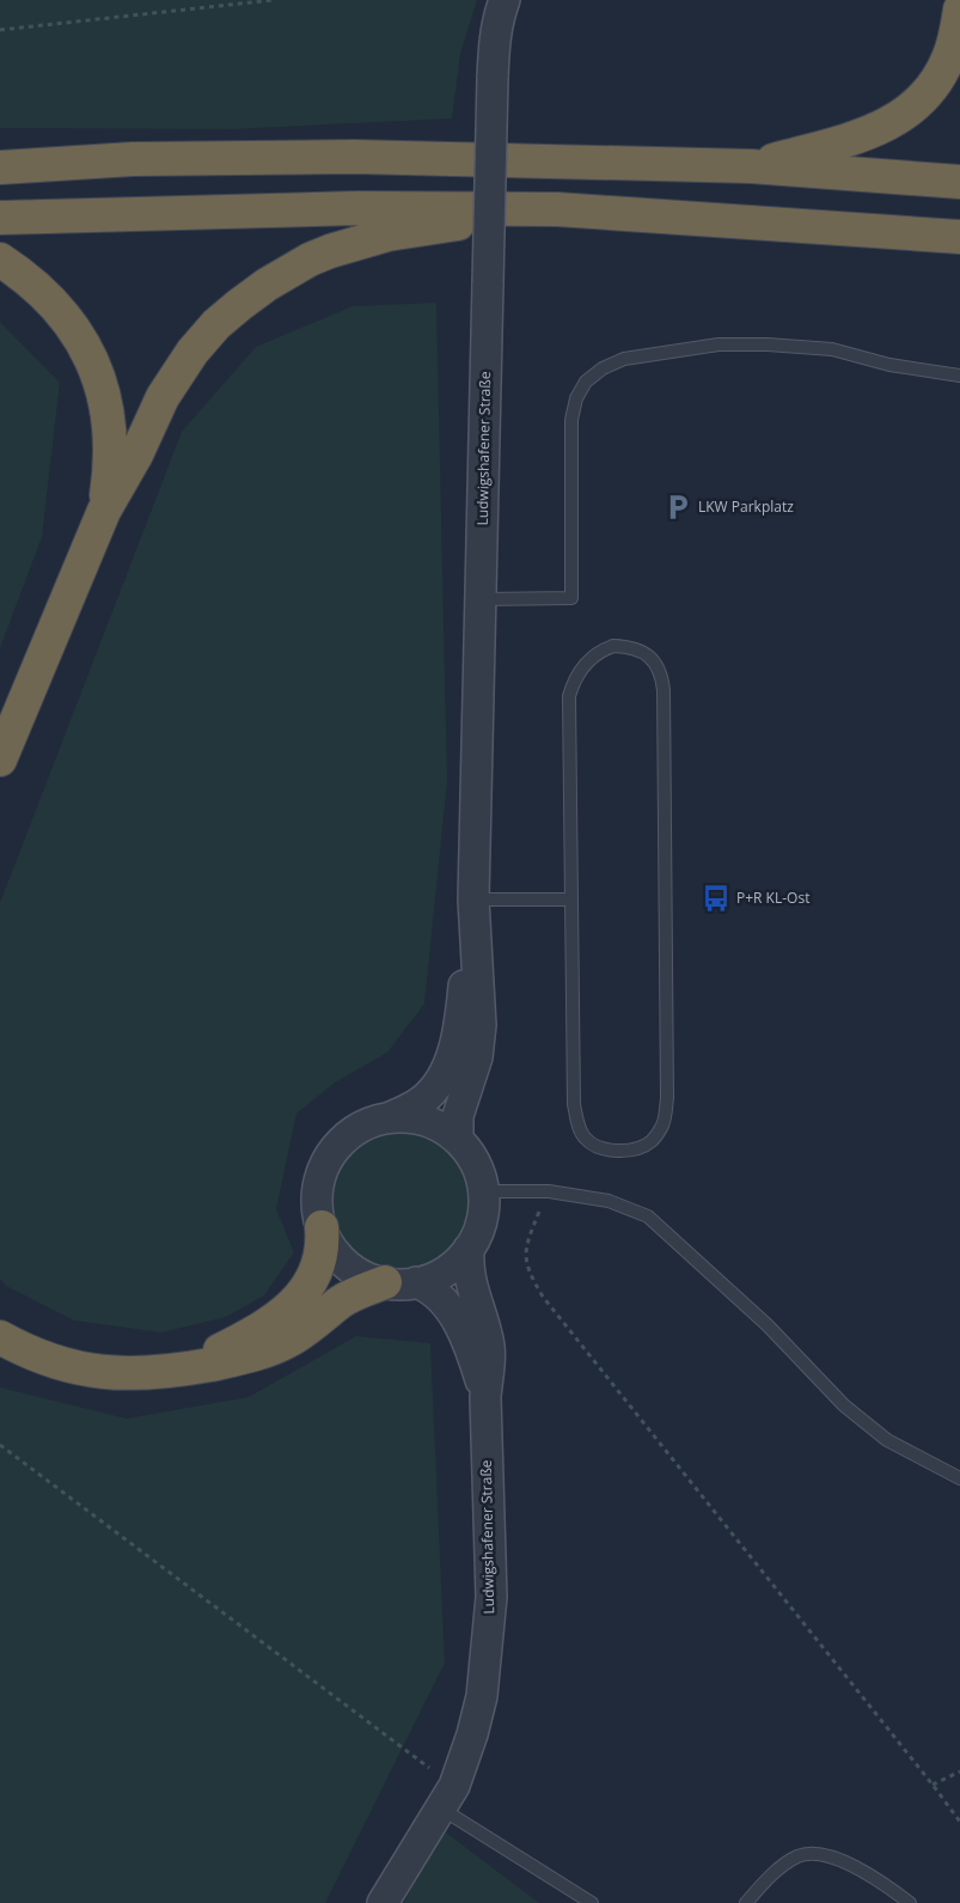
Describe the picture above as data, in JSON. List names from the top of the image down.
{
  "streets": {
    "street": ["Ludwigshafener Straße"]
  },
  "places": {
    "parking": ["LKW Parkplatz"],
    "bus stop": ["P+R KL-Ost"]
  }
}
